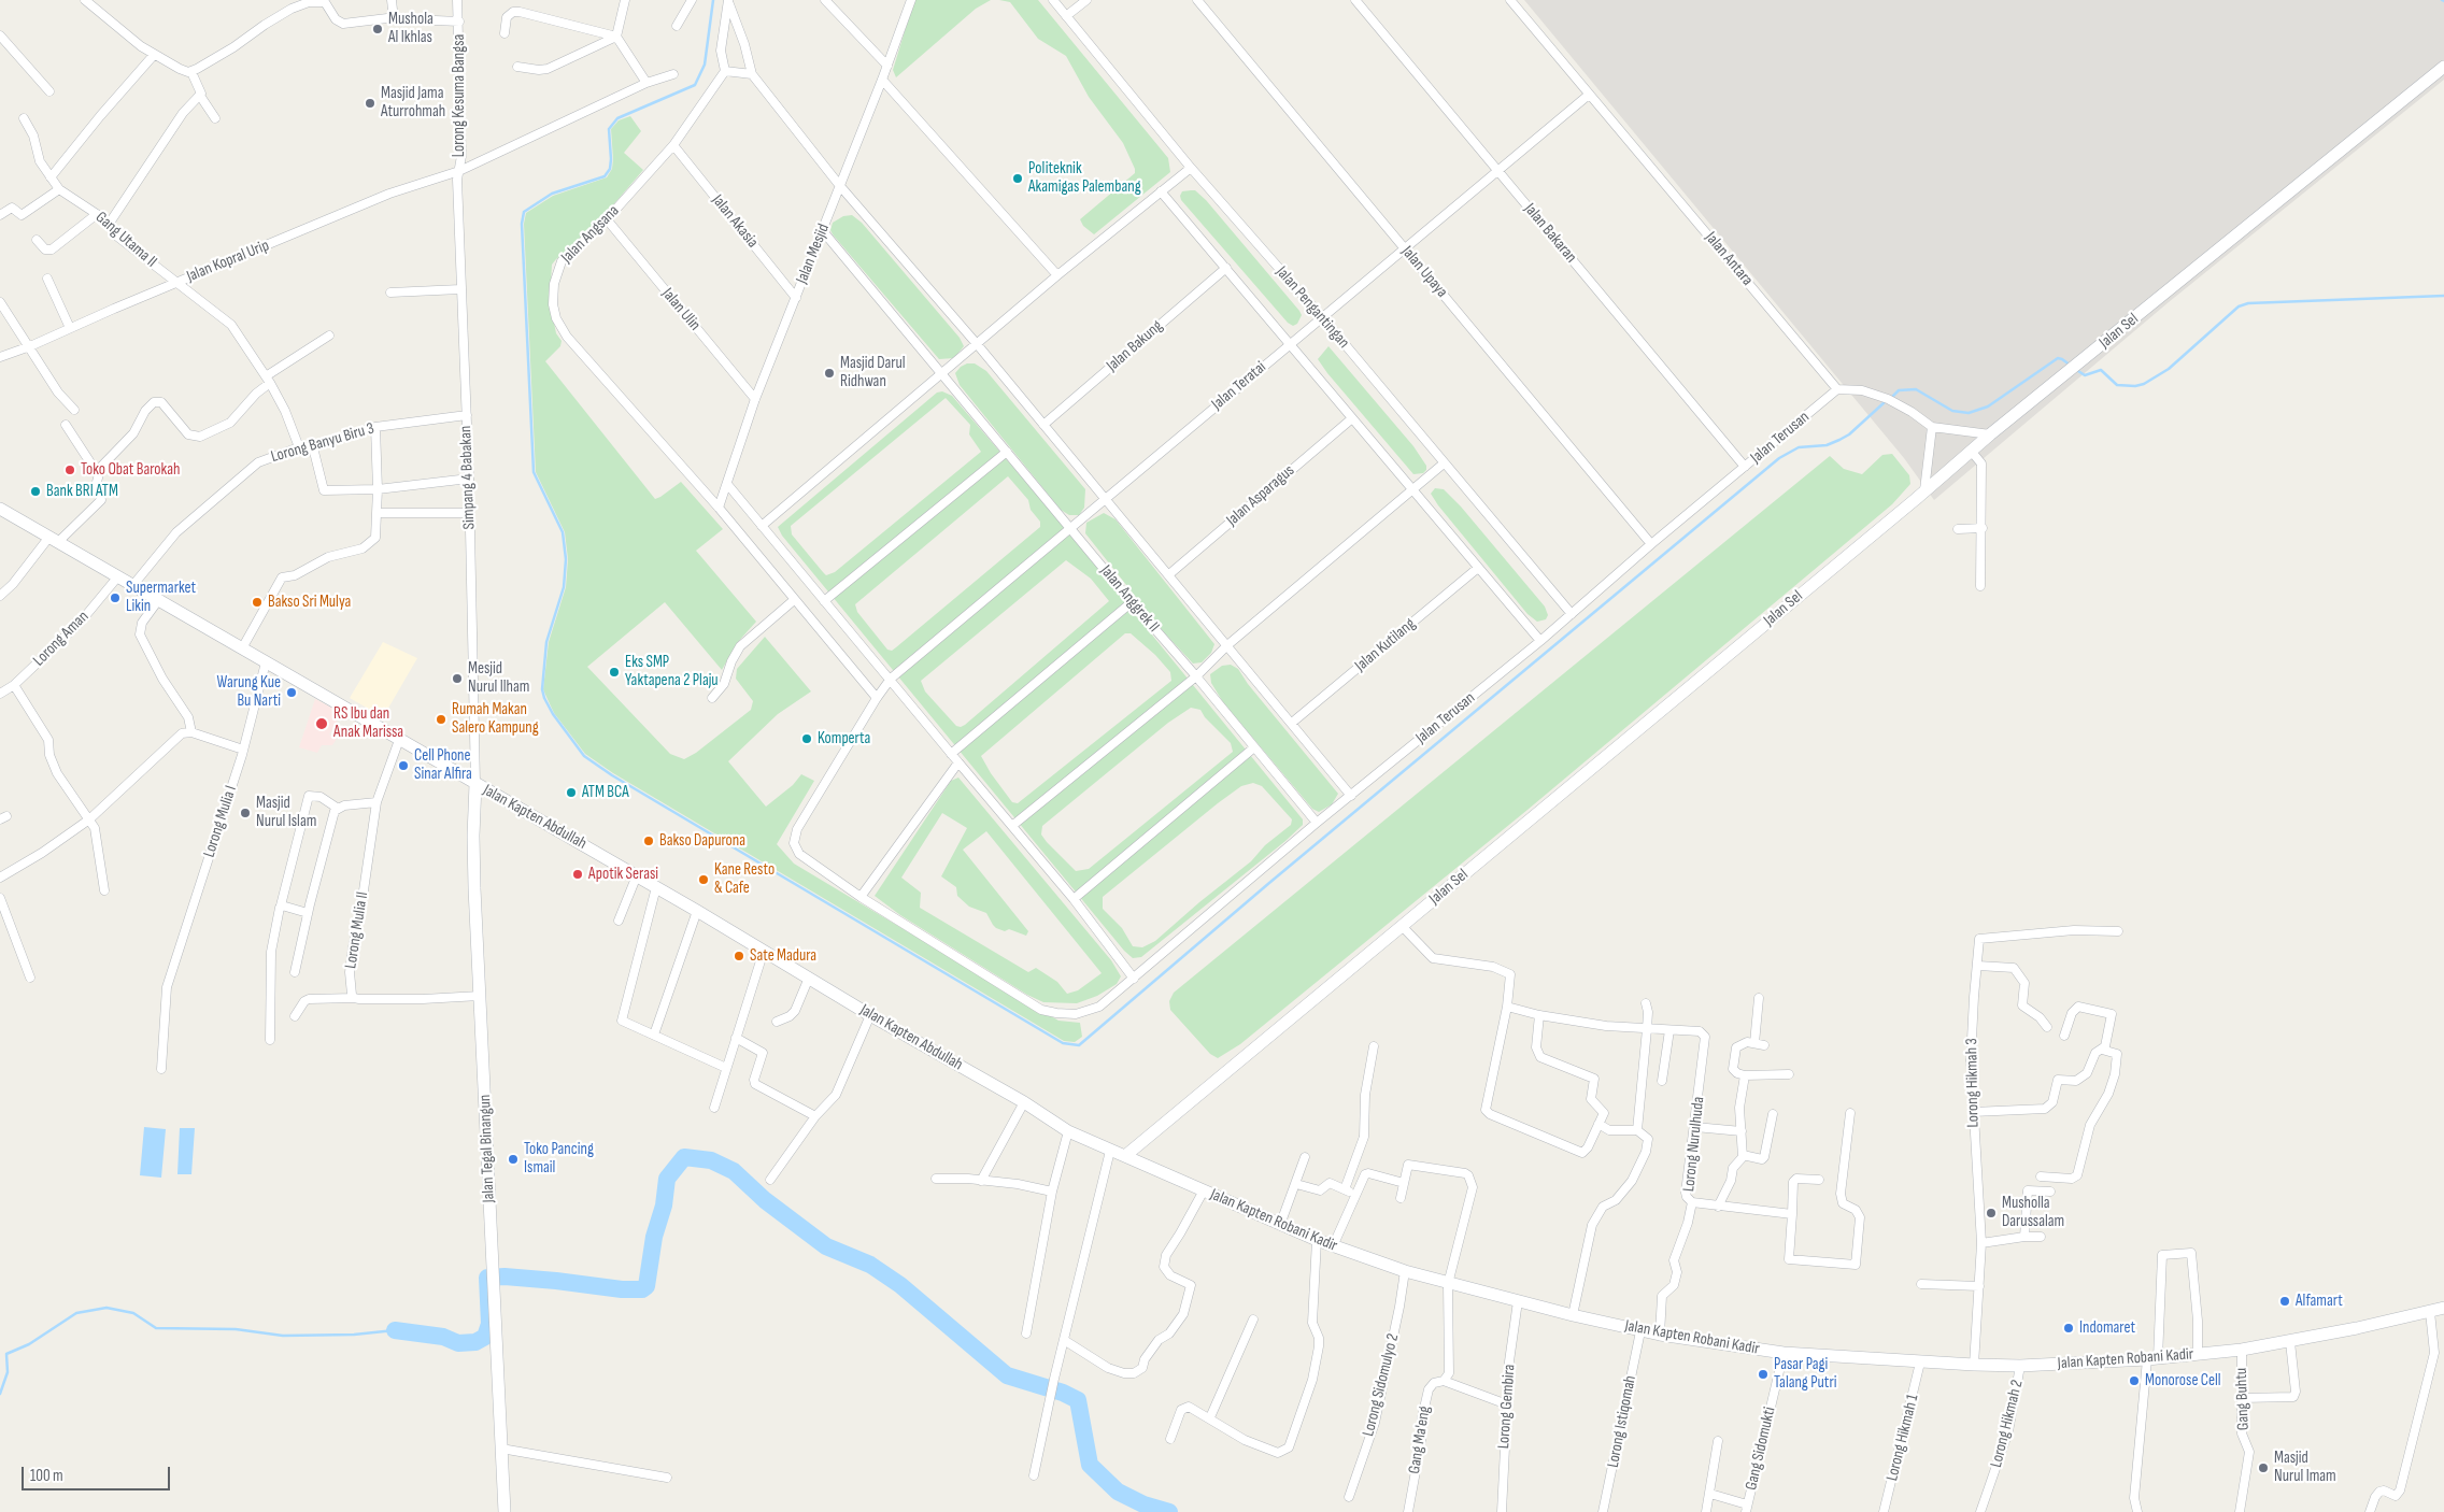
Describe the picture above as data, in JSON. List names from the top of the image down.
{
  "streets": {
    "main road": [
      "Jalan Sel",
      "Jalan Kapten Abdullah",
      "Jalan Tegal Binangun",
      "Jalan Kapten Robani Kadir"
    ],
    "street": [
      "Lorong Kesuma Bangsa",
      "Jalan Akasia",
      "Jalan Bakaran",
      "Jalan Angsana",
      "Gang Utama II",
      "Jalan Mesjid",
      "Jalan Antara",
      "Jalan Kopral Urip",
      "Jalan Upaya",
      "Jalan Pengantingan",
      "Jalan Ulin",
      "Jalan Bakung",
      "Jalan Teratai",
      "Jalan Terusan",
      "Lorong Banyu Biru 3",
      "Simpang 4 Babakan",
      "Jalan Asparagus",
      "Jalan Anggrek II",
      "Lorong Aman",
      "Jalan Kutilang",
      "Lorong Mulia I",
      "Lorong Mulia II",
      "Lorong Hikmah 3",
      "Lorong Nurulhuda",
      "Lorong Sidomulyo 2",
      "Gang Buhtu",
      "Lorong Gembira",
      "Lorong Istiqomah",
      "Lorong Hikmah 2",
      "Lorong Hikmah 1",
      "Gang Ma'eng",
      "Gang Sidomukti"
    ]
  },
  "crossings": [
    ["Lorong Kesuma Bangsa", "Jalan Kopral Urip"],
    ["Lorong Kesuma Bangsa", "Simpang 4 Babakan"],
    ["Jalan Akasia", "Jalan Angsana"],
    ["Jalan Akasia", "Jalan Mesjid"],
    ["Jalan Bakaran", "Jalan Teratai"],
    ["Jalan Bakaran", "Jalan Terusan"],
    ["Jalan Angsana", "Jalan Mesjid"],
    ["Jalan Angsana", "Jalan Ulin"],
    ["Jalan Angsana", "Jalan Teratai"],
    ["Gang Utama II", "Jalan Kopral Urip"],
    ["Gang Utama II", "Lorong Banyu Biru 3"],
    ["Jalan Mesjid", "Jalan Ulin"],
    ["Jalan Mesjid", "Jalan Anggrek II"],
    ["Jalan Antara", "Jalan Teratai"],
    ["Jalan Antara", "Jalan Terusan"],
    ["Jalan Kopral Urip", "Simpang 4 Babakan"],
    ["Jalan Upaya", "Jalan Teratai"],
    ["Jalan Upaya", "Jalan Terusan"],
    ["Jalan Pengantingan", "Jalan Teratai"],
    ["Jalan Pengantingan", "Jalan Terusan"],
    ["Jalan Sel", "Jalan Kapten Abdullah"],
    ["Jalan Sel", "Jalan Kapten Robani Kadir"],
    ["Jalan Teratai", "Jalan Terusan"],
    ["Jalan Teratai", "Jalan Anggrek II"],
    ["Jalan Terusan", "Jalan Anggrek II"],
    ["Lorong Banyu Biru 3", "Simpang 4 Babakan"],
    ["Lorong Banyu Biru 3", "Jalan Kapten Abdullah"],
    ["Simpang 4 Babakan", "Jalan Kapten Abdullah"],
    ["Simpang 4 Babakan", "Jalan Tegal Binangun"],
    ["Lorong Aman", "Jalan Kapten Abdullah"],
    ["Jalan Kapten Abdullah", "Lorong Mulia I"],
    ["Jalan Kapten Abdullah", "Lorong Mulia II"],
    ["Jalan Kapten Abdullah", "Jalan Tegal Binangun"],
    ["Jalan Kapten Abdullah", "Jalan Kapten Robani Kadir"],
    ["Lorong Hikmah 3", "Jalan Kapten Robani Kadir"],
    ["Lorong Nurulhuda", "Jalan Kapten Robani Kadir"],
    ["Jalan Kapten Robani Kadir", "Lorong Sidomulyo 2"],
    ["Jalan Kapten Robani Kadir", "Gang Buhtu"],
    ["Jalan Kapten Robani Kadir", "Lorong Gembira"],
    ["Jalan Kapten Robani Kadir", "Lorong Istiqomah"],
    ["Jalan Kapten Robani Kadir", "Lorong Hikmah 2"],
    ["Jalan Kapten Robani Kadir", "Lorong Hikmah 1"],
    ["Jalan Kapten Robani Kadir", "Gang Sidomukti"]
  ],
  "places": [
    "Mushola Al Ikhlas",
    "Masjid Jama Aturrohmah",
    "Politeknik Akamigas Palembang",
    "Masjid Darul Ridhwan",
    "Toko Obat Barokah",
    "Bank BRI ATM",
    "Supermarket Likin",
    "Bakso Sri Mulya",
    "Eks SMP Yaktapena 2 Plaju",
    "Mesjid Nurul Ilham",
    "Warung Kue Bu Narti",
    "Rumah Makan Salero Kampung",
    "RS Ibu dan Anak Marissa",
    "Komperta",
    "Cell Phone Sinar Alfira",
    "ATM BCA",
    "Masjid Nurul Islam",
    "Bakso Dapurona",
    "Apotik Serasi",
    "Kane Resto & Cafe",
    "Sate Madura",
    "Toko Pancing Ismail",
    "Musholla Darussalam",
    "Alfamart",
    "Indomaret",
    "Pasar Pagi Talang Putri",
    "Monorose Cell",
    "Masjid Nurul Imam"
  ],
  "scale_bar": "100 m"
}
